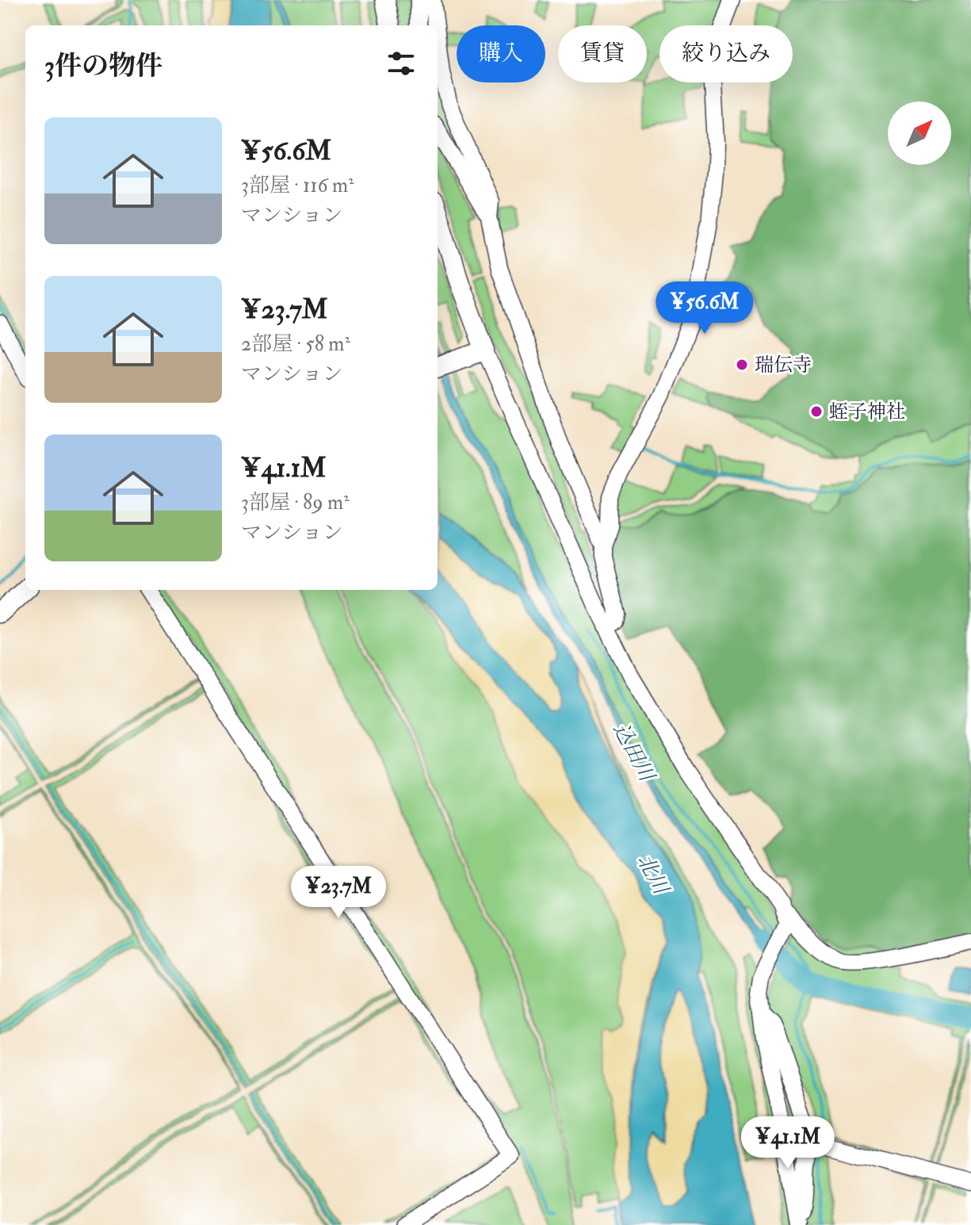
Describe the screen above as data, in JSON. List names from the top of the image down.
{
  "water": ["込田川", "北川"],
  "places": ["瑞伝寺", "蛭子神社"],
  "north": "top right",
  "page": {
    "chip": ["購入", "賃貸", "絞り込み"],
    "heading": "3件の物件",
    "list": [
      {
        "name": "¥56.6M",
        "note": "3部屋 · 116 m² · マンション"
      },
      {
        "name": "¥23.7M",
        "note": "2部屋 · 58 m² · マンション"
      },
      {
        "name": "¥41.1M",
        "note": "3部屋 · 89 m² · マンション"
      }
    ],
    "price": ["¥56.6M", "¥23.7M", "¥41.1M"]
  }
}
